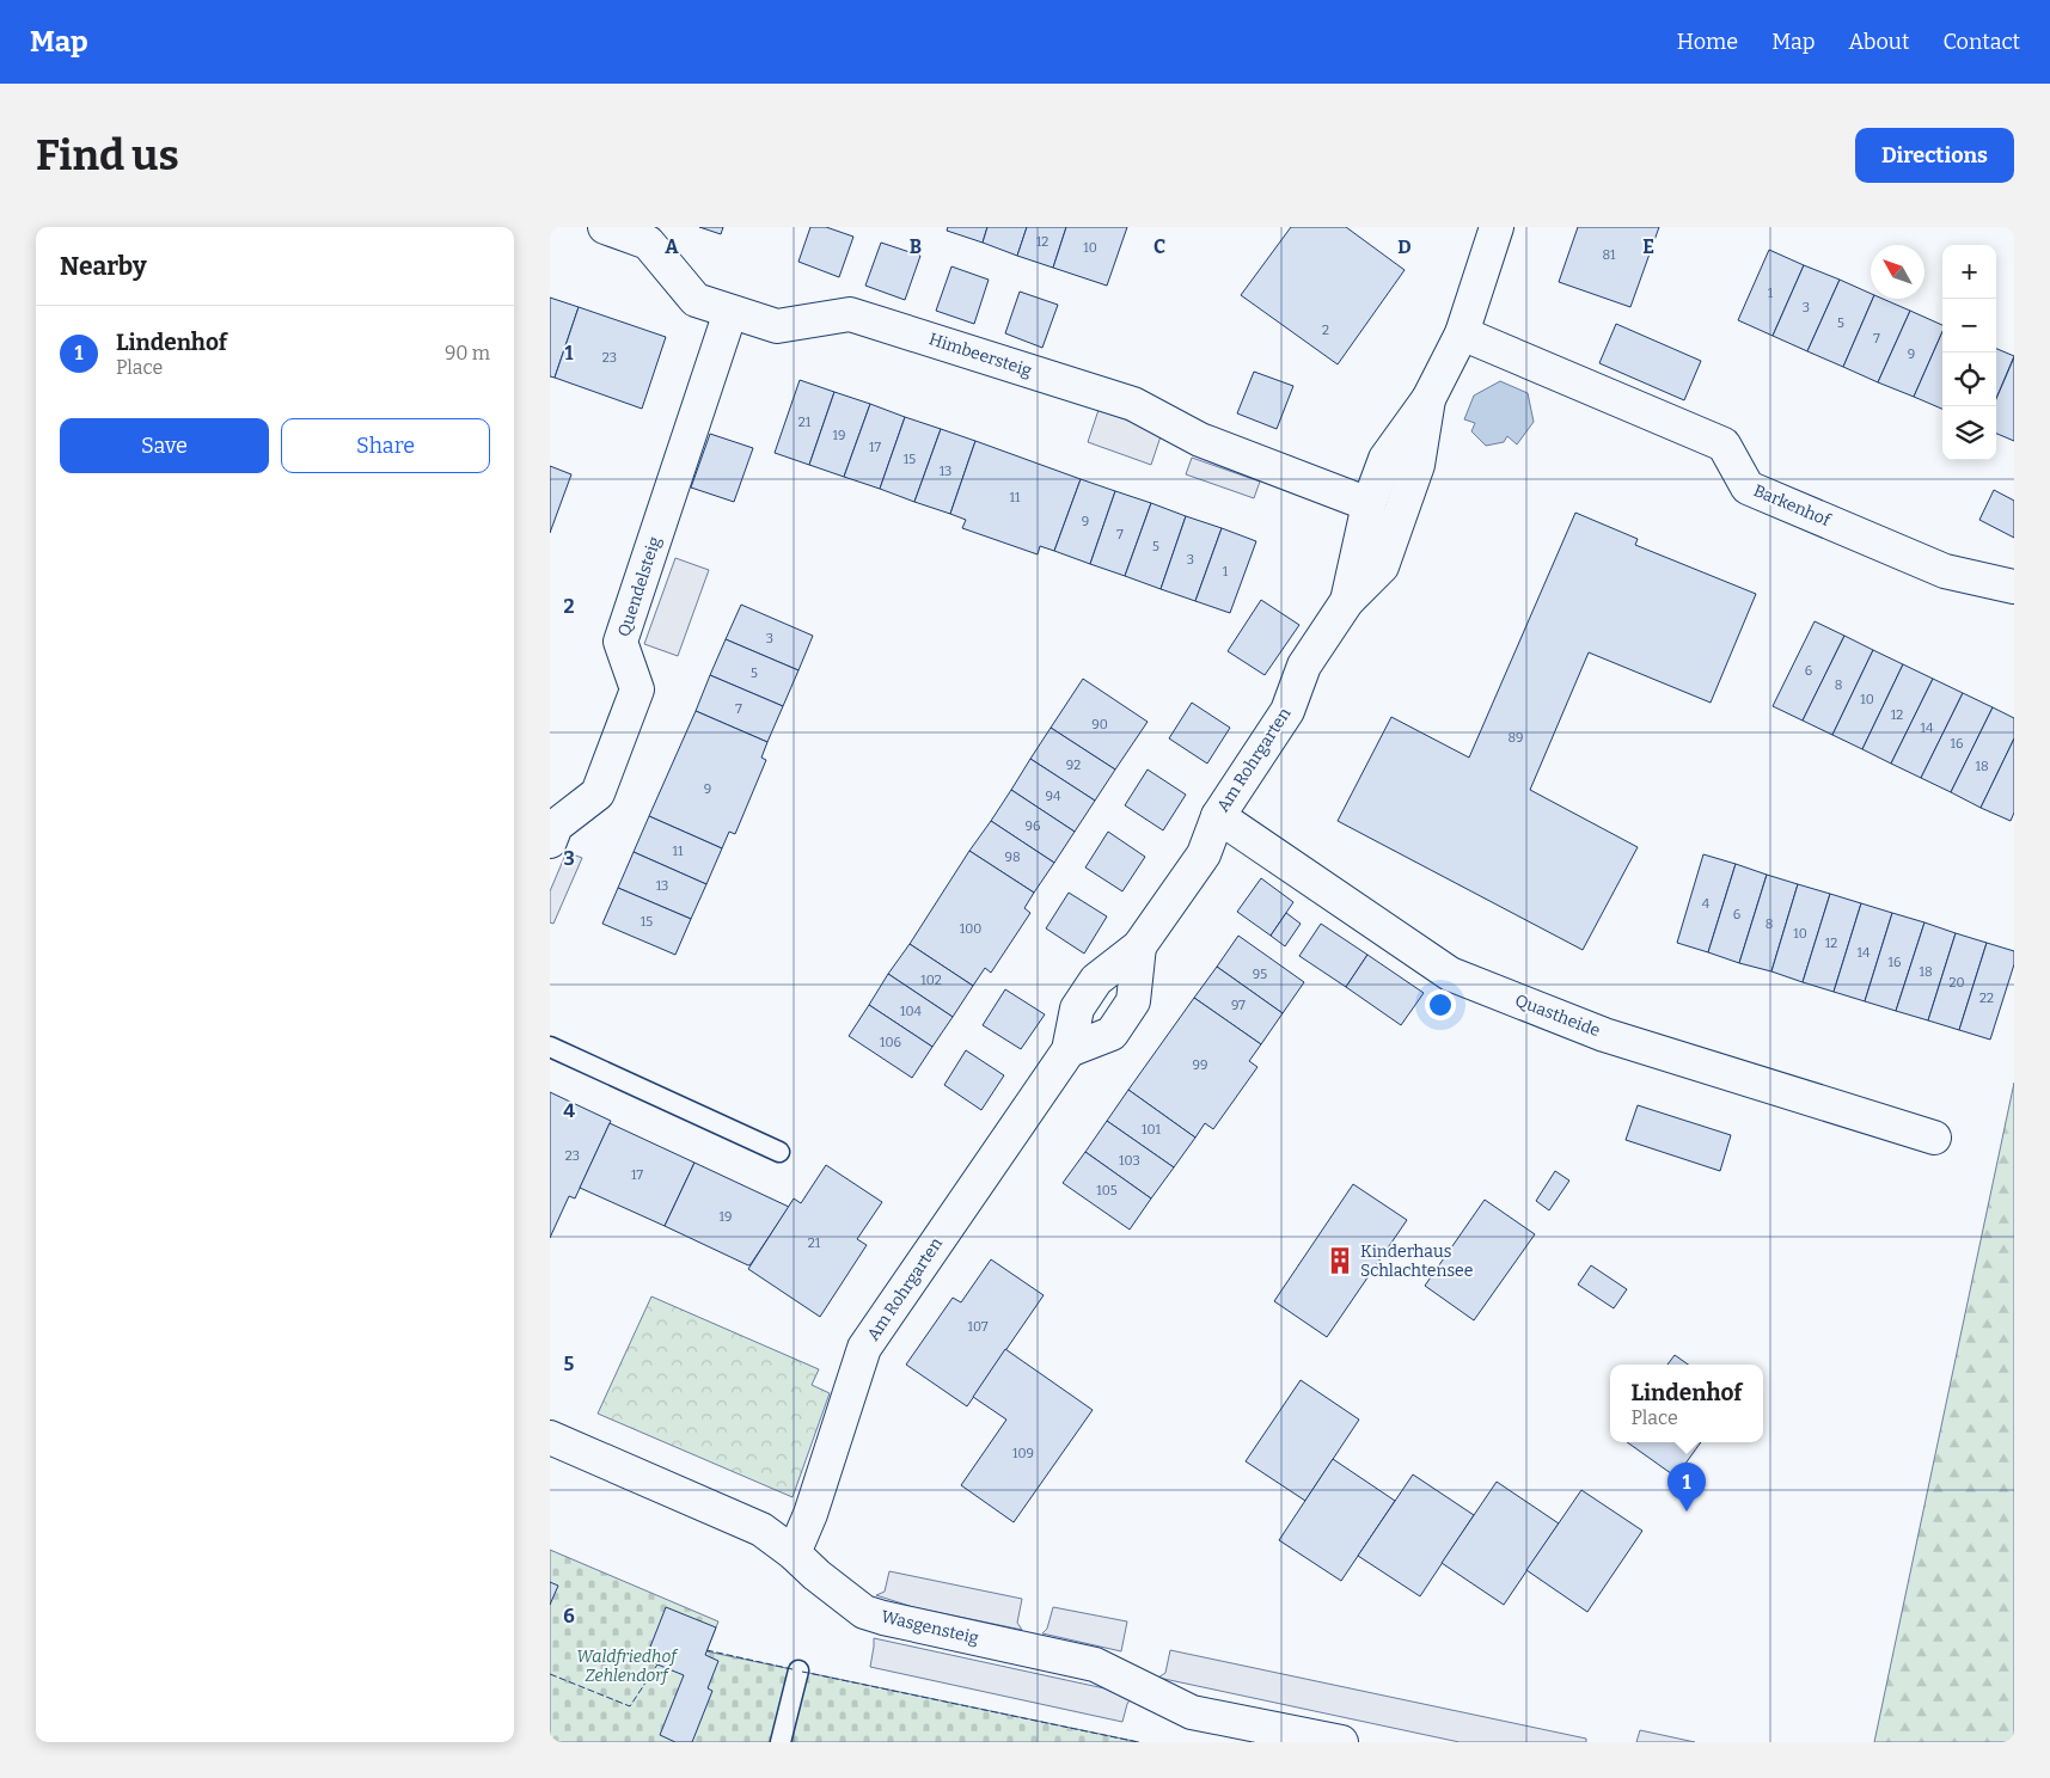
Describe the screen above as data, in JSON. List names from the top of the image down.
{
  "streets": {
    "street": [
      "Himbeersteig",
      "Barkenhof",
      "Quendelsteig",
      "Am Rohrgarten",
      "Quastheide",
      "Wasgensteig"
    ]
  },
  "crossings": [
    ["Himbeersteig", "Quendelsteig"],
    ["Himbeersteig", "Am Rohrgarten"],
    ["Barkenhof", "Am Rohrgarten"],
    ["Am Rohrgarten", "Quastheide"],
    ["Am Rohrgarten", "Wasgensteig"]
  ],
  "parks": ["Waldfriedhof Zehlendorf"],
  "places": {
    "building": ["Kinderhaus Schlachtensee"]
  },
  "house_numbers": [
    "12",
    "10",
    "81",
    "1",
    "3",
    "5",
    "2",
    "7",
    "9",
    "23",
    "21",
    "19",
    "17",
    "15",
    "13",
    "11",
    "9",
    "7",
    "5",
    "3",
    "1",
    "3",
    "6",
    "5",
    "8",
    "10",
    "7",
    "12",
    "90",
    "14",
    "89",
    "16",
    "92",
    "18",
    "9",
    "94",
    "96",
    "11",
    "98",
    "13",
    "4",
    "6",
    "15",
    "8",
    "100",
    "10",
    "12",
    "14",
    "16",
    "18",
    "95",
    "102",
    "20",
    "22",
    "97",
    "104",
    "106",
    "99",
    "101",
    "23",
    "103",
    "17",
    "105",
    "19",
    "21",
    "107",
    "109"
  ],
  "north": "top left",
  "page": {
    "header": "Map",
    "nav": [
      "Home",
      "Map",
      "About",
      "Contact"
    ],
    "buttons": [
      "Directions",
      ["Save", "Share"]
    ],
    "title": "Find us",
    "heading": "Nearby",
    "map_buttons": ["+", "−"],
    "list": [
      {
        "mark": "1",
        "name": "Lindenhof",
        "note": "Place",
        "value": "90 m"
      }
    ],
    "popup": ["Lindenhof", "Place"],
    "pins": "1"
  },
  "grid": {
    "columns": [
      "A",
      "B",
      "C",
      "D",
      "E"
    ],
    "rows": [
      "1",
      "2",
      "3",
      "4",
      "5",
      "6"
    ]
  }
}
